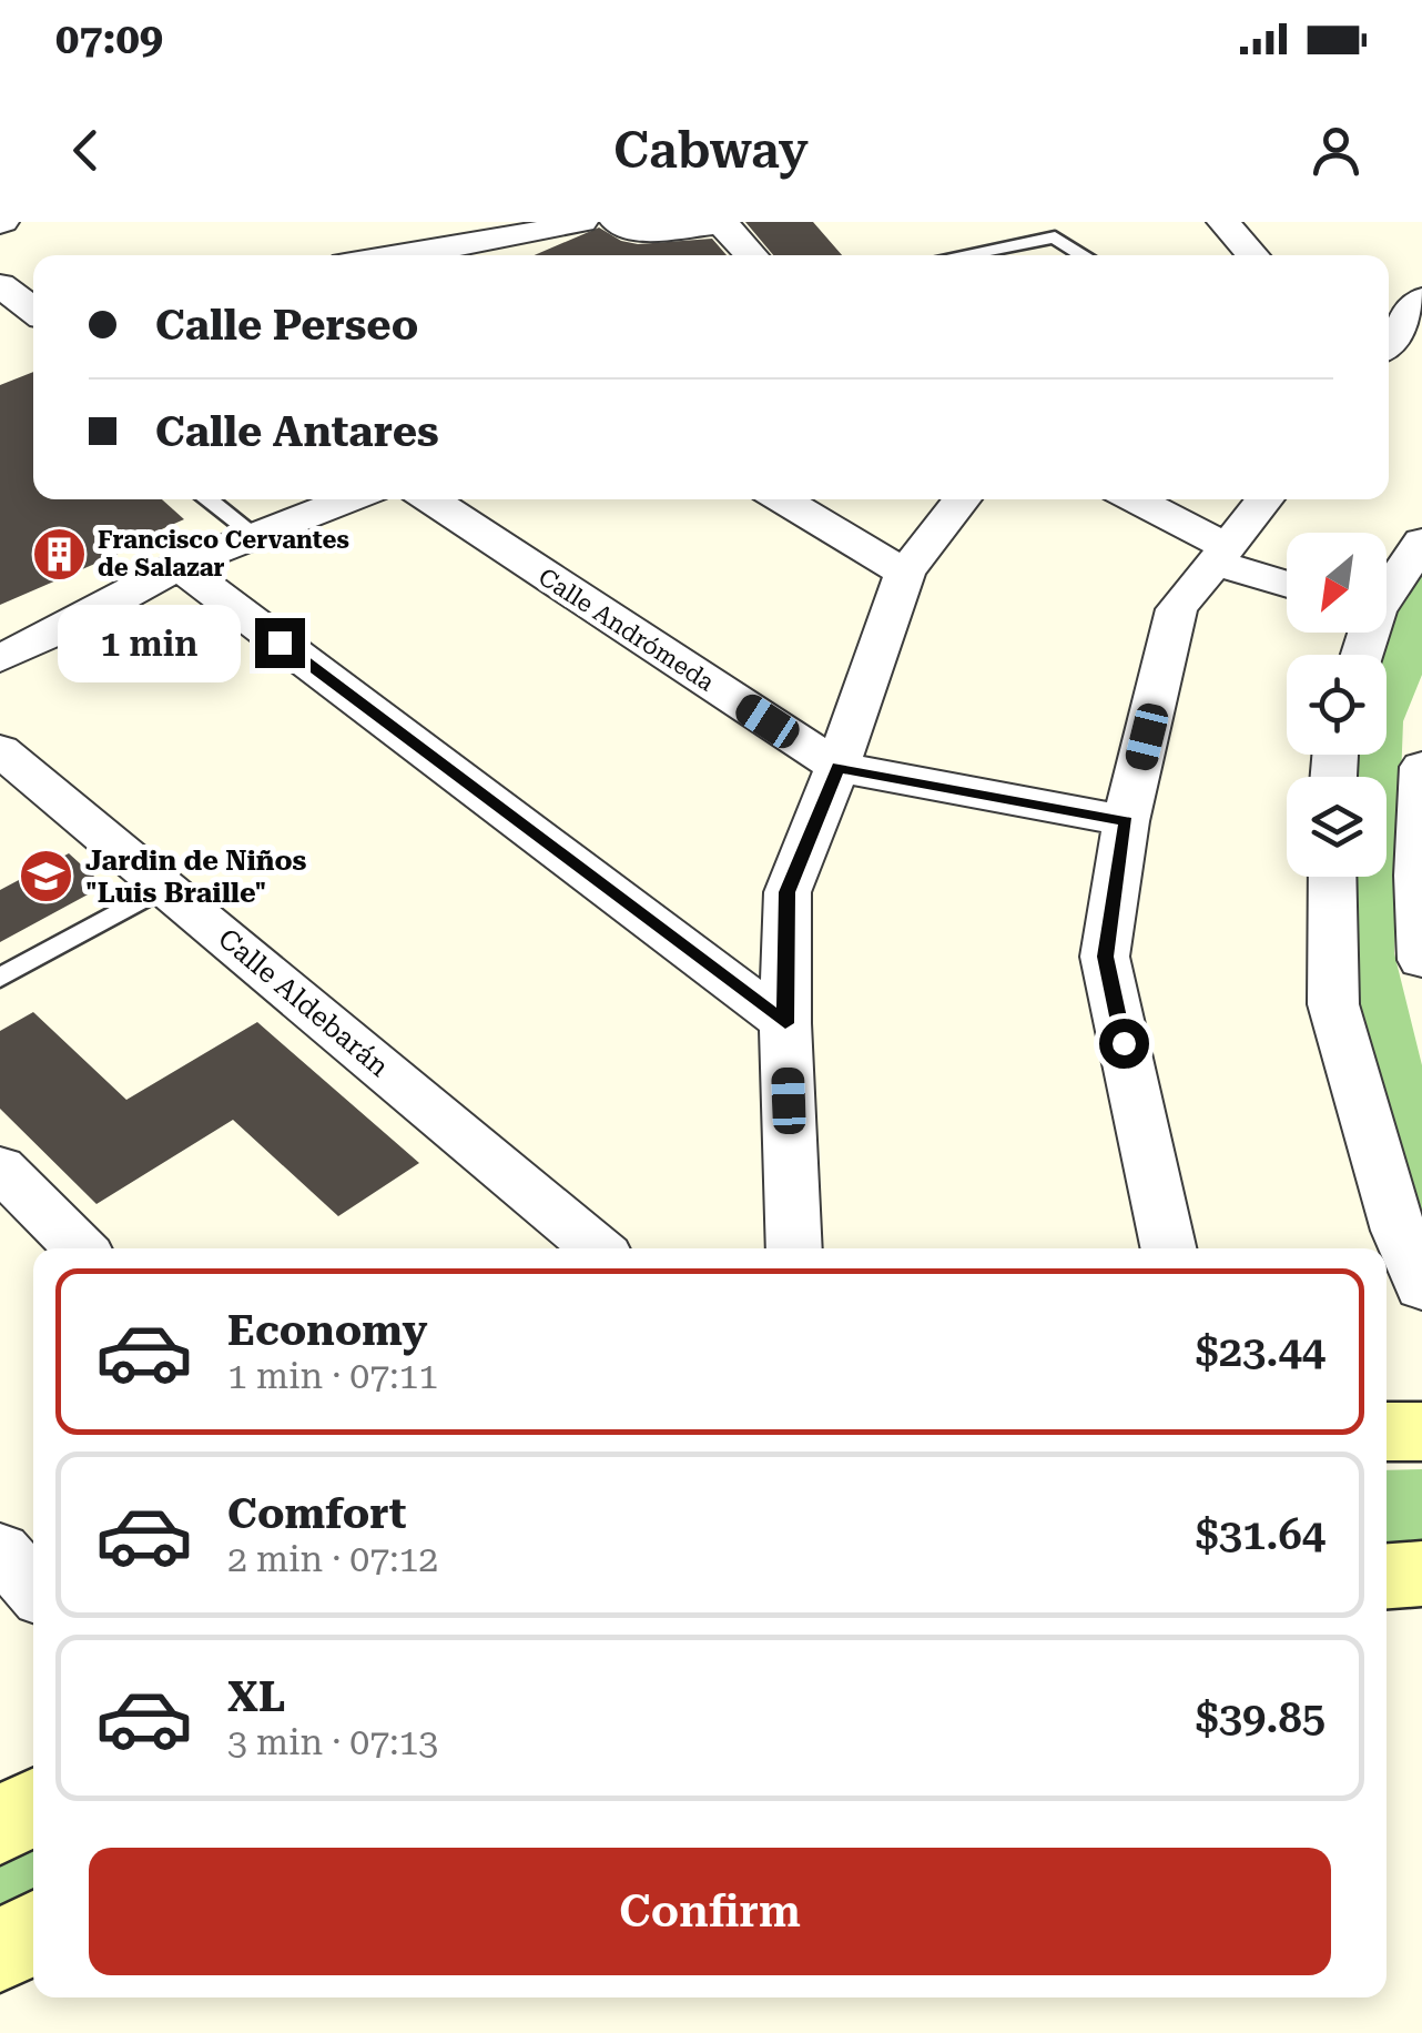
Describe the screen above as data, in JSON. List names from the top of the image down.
{
  "streets": {
    "street": ["Calle Andrómeda", "Calle Aldebarán"]
  },
  "places": {
    "building": ["Francisco Cervantes de Salazar"],
    "school or university": ["Jardin de Niños \"Luis Braille\""]
  },
  "north": "bottom left",
  "page": {
    "status": "07:09",
    "header": "Cabway",
    "banner": ["Calle Perseo", "Calle Antares"],
    "bubble": "1 min",
    "list": [
      {
        "name": "Economy",
        "note": "1 min · 07:11",
        "value": "$23.44"
      },
      {
        "name": "Comfort",
        "note": "2 min · 07:12",
        "value": "$31.64"
      },
      {
        "name": "XL",
        "note": "3 min · 07:13",
        "value": "$39.85"
      }
    ],
    "buttons": "Confirm"
  }
}
